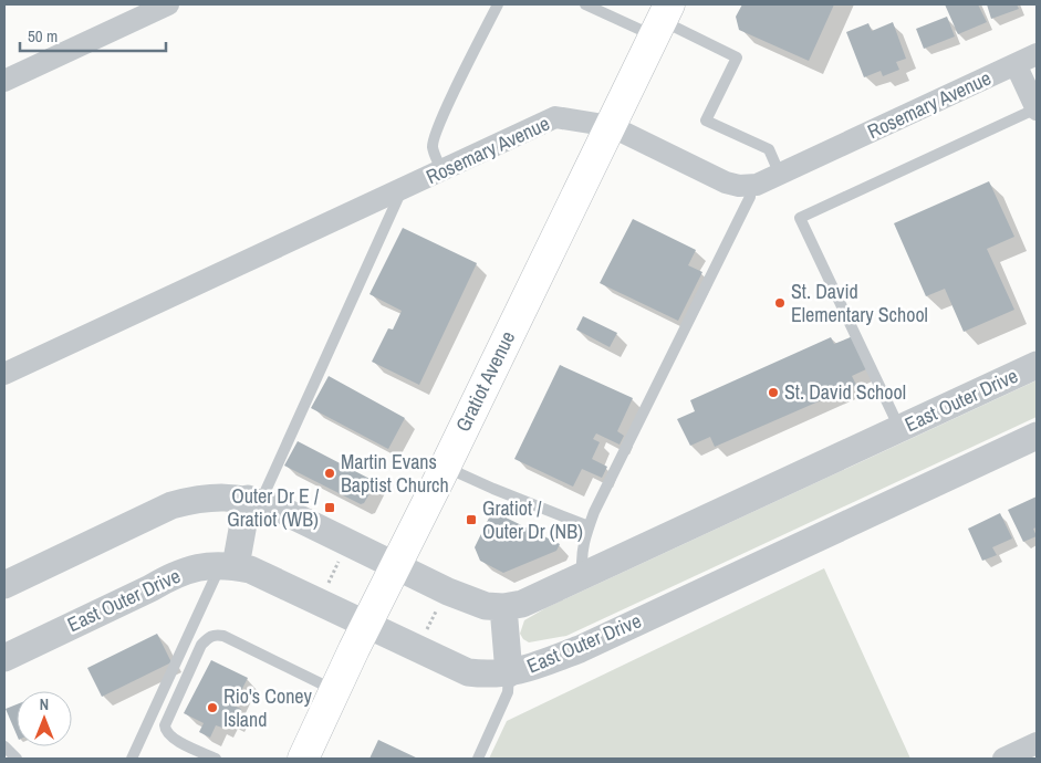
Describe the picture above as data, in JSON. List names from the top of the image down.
{
  "streets": {
    "main road": ["Gratiot Avenue"],
    "street": ["Rosemary Avenue", "East Outer Drive"]
  },
  "crossings": [
    ["Rosemary Avenue", "Gratiot Avenue"],
    ["Gratiot Avenue", "East Outer Drive"]
  ],
  "places": {
    "other": [
      "St. David Elementary School",
      "St. David School",
      "Martin Evans Baptist Church",
      "Rio's Coney Island"
    ],
    "transit": ["Outer Dr E / Gratiot (WB)", "Gratiot / Outer Dr (NB)"]
  },
  "scale_bar": "50 m",
  "north": "top"
}
